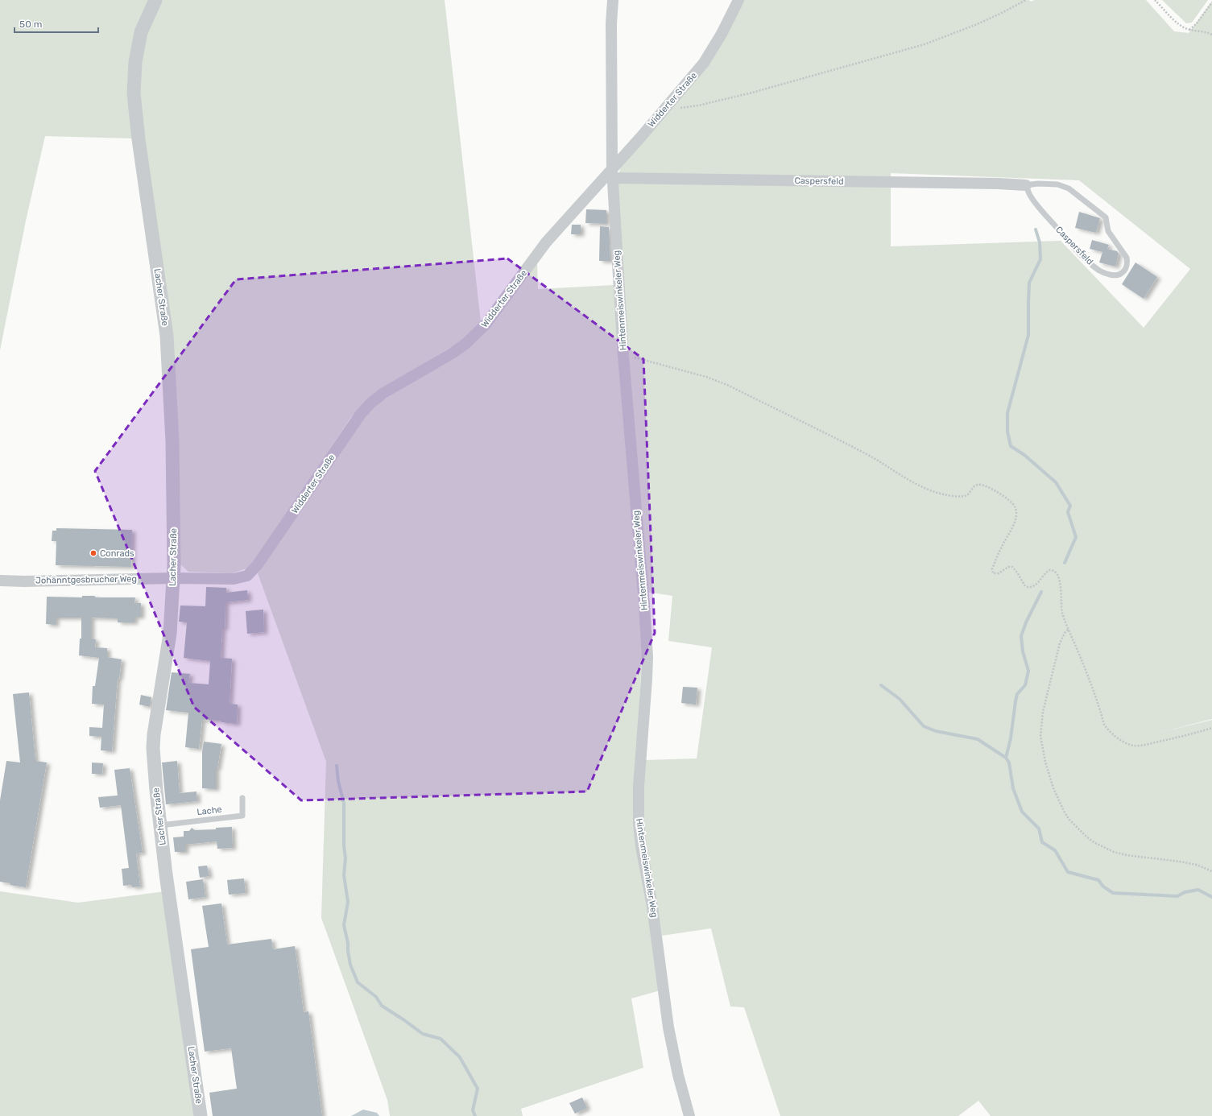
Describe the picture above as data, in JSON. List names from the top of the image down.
{
  "streets": {
    "street": [
      "Widderter Straße",
      "Caspersfeld",
      "Lacher Straße",
      "Hintenmeiswinkeler Weg",
      "Johänntgesbrucher Weg"
    ],
    "lane": ["Lache"]
  },
  "crossings": [
    ["Widderter Straße", "Caspersfeld"],
    ["Widderter Straße", "Lacher Straße"],
    ["Widderter Straße", "Hintenmeiswinkeler Weg"],
    ["Widderter Straße", "Johänntgesbrucher Weg"],
    ["Caspersfeld", "Hintenmeiswinkeler Weg"],
    ["Lacher Straße", "Johänntgesbrucher Weg"],
    ["Lacher Straße", "Lache"]
  ],
  "places": ["Conrads"],
  "scale_bar": "50 m"
}
